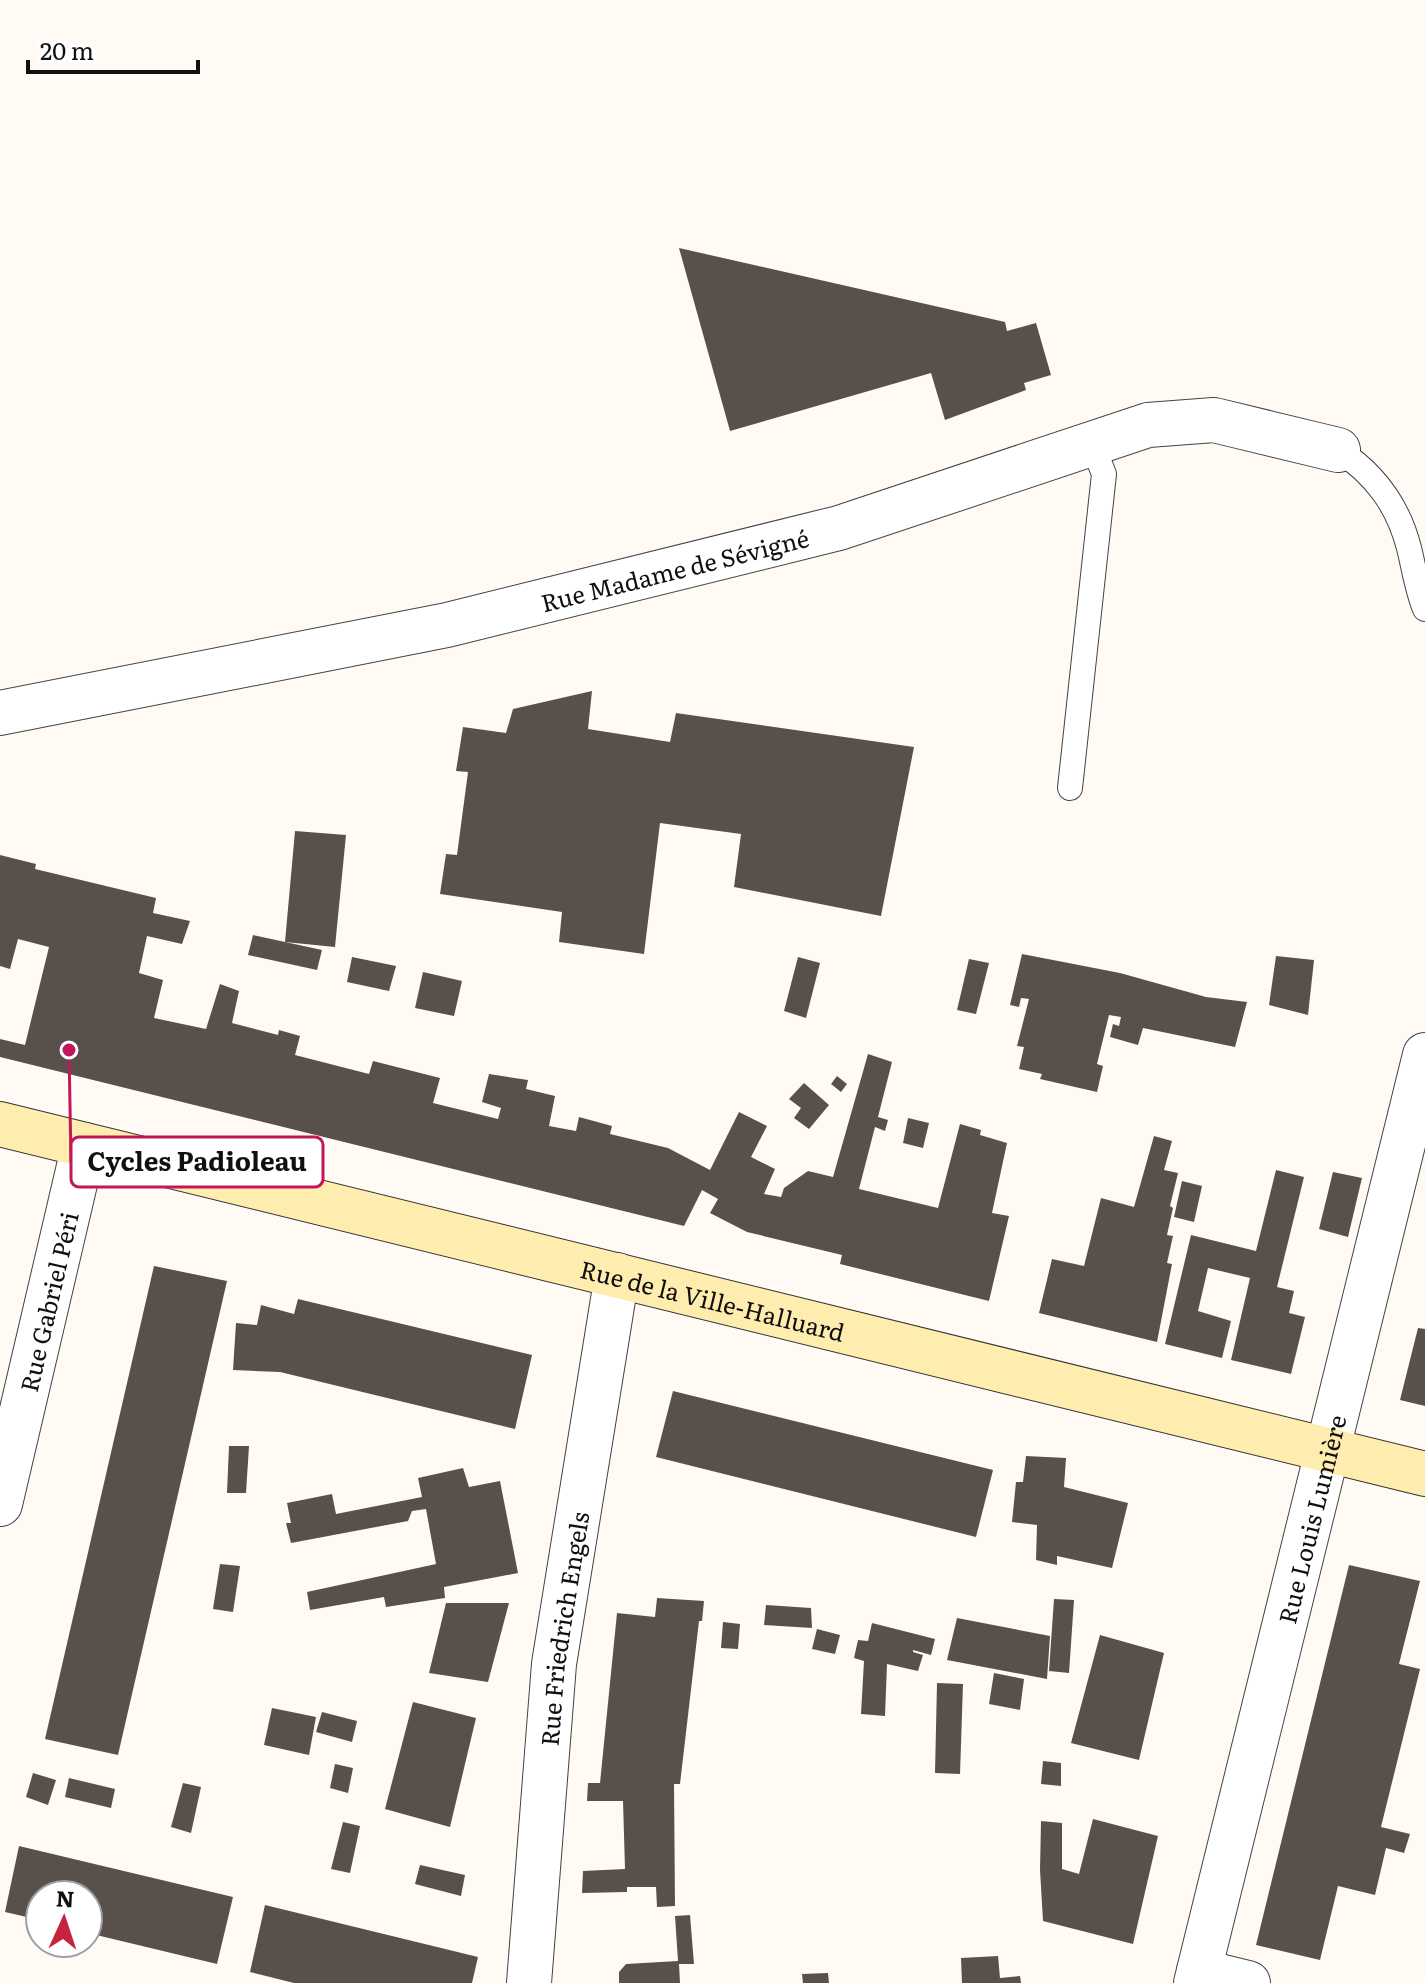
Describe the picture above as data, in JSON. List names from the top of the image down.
{
  "streets": {
    "main road": ["Rue de la Ville-Halluard"],
    "street": [
      "Rue Madame de Sévigné",
      "Rue Gabriel Péri",
      "Rue Louis Lumière",
      "Rue Friedrich Engels"
    ]
  },
  "crossings": [
    ["Rue de la Ville-Halluard", "Rue Gabriel Péri"],
    ["Rue de la Ville-Halluard", "Rue Louis Lumière"],
    ["Rue de la Ville-Halluard", "Rue Friedrich Engels"]
  ],
  "places": ["Cycles Padioleau"],
  "scale_bar": "20 m",
  "north": "top"
}
